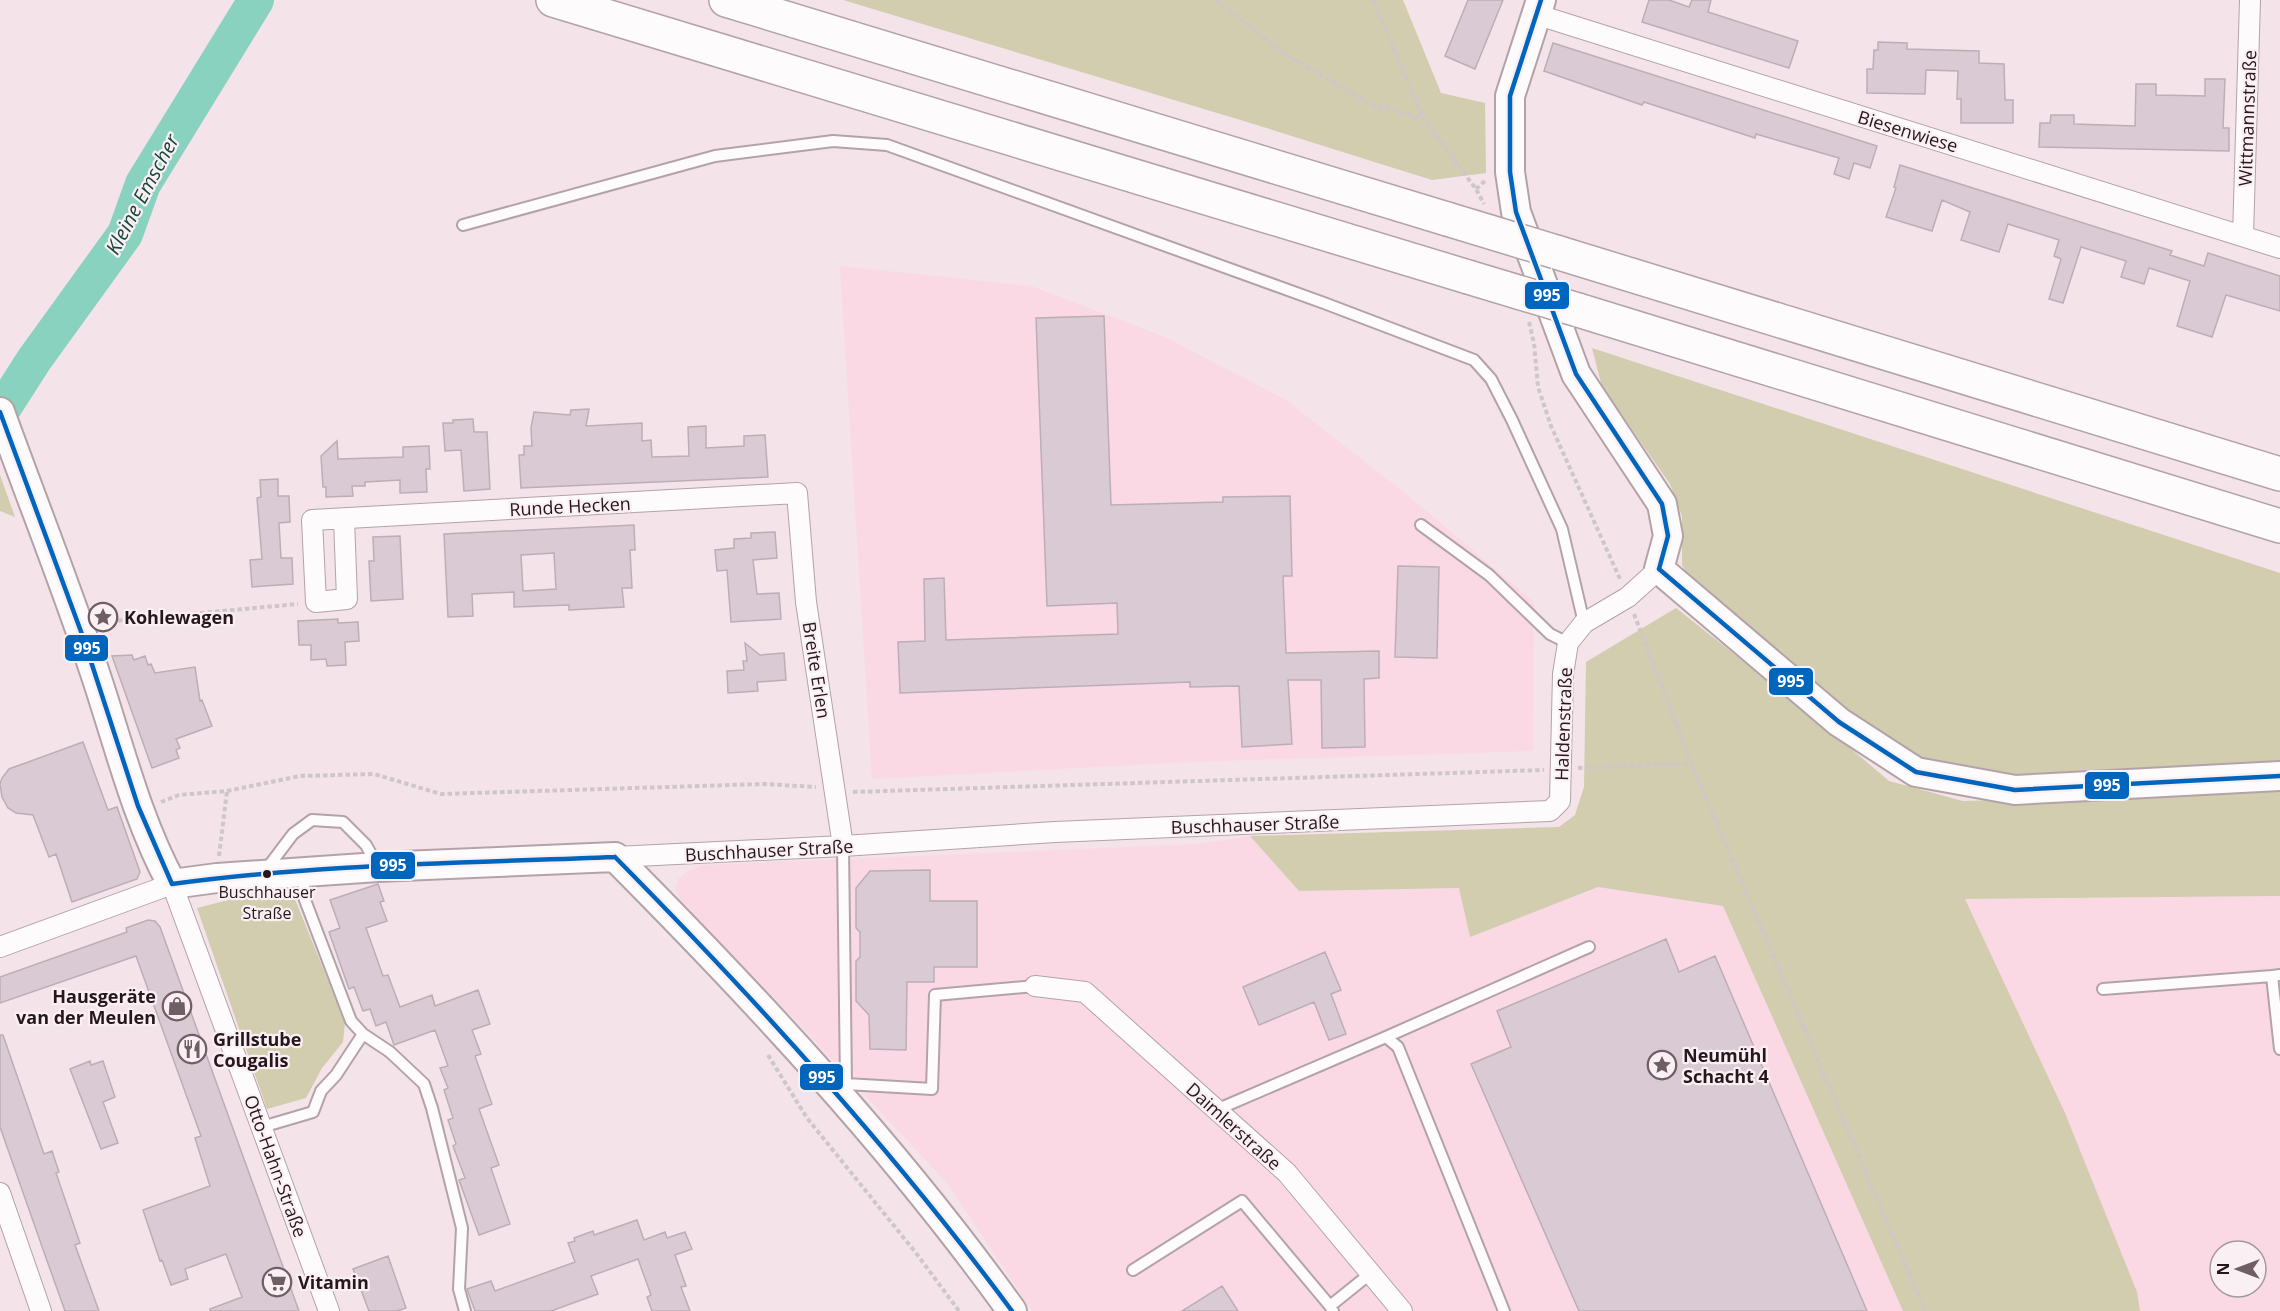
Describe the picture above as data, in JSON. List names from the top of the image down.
{
  "streets": {
    "street": [
      "Wittmannstraße",
      "Biesenwiese",
      "Runde Hecken",
      "Breite Erlen",
      "Haldenstraße",
      "Buschhauser Straße",
      "Daimlerstraße",
      "Otto-Hahn-Straße"
    ]
  },
  "crossings": [
    ["Wittmannstraße", "Biesenwiese"],
    ["Runde Hecken", "Breite Erlen"],
    ["Breite Erlen", "Buschhauser Straße"],
    ["Haldenstraße", "Buschhauser Straße"],
    ["Buschhauser Straße", "Otto-Hahn-Straße"]
  ],
  "water": ["Kleine Emscher"],
  "places": {
    "place": ["Kohlewagen", "Neumühl Schacht 4"],
    "other": ["Buschhauser Straße"],
    "shop": ["Hausgeräte van der Meulen"],
    "restaurant": ["Grillstube Cougalis"],
    "supermarket": ["Vitamin"]
  },
  "lines": ["transit line 995"],
  "north": "left"
}
